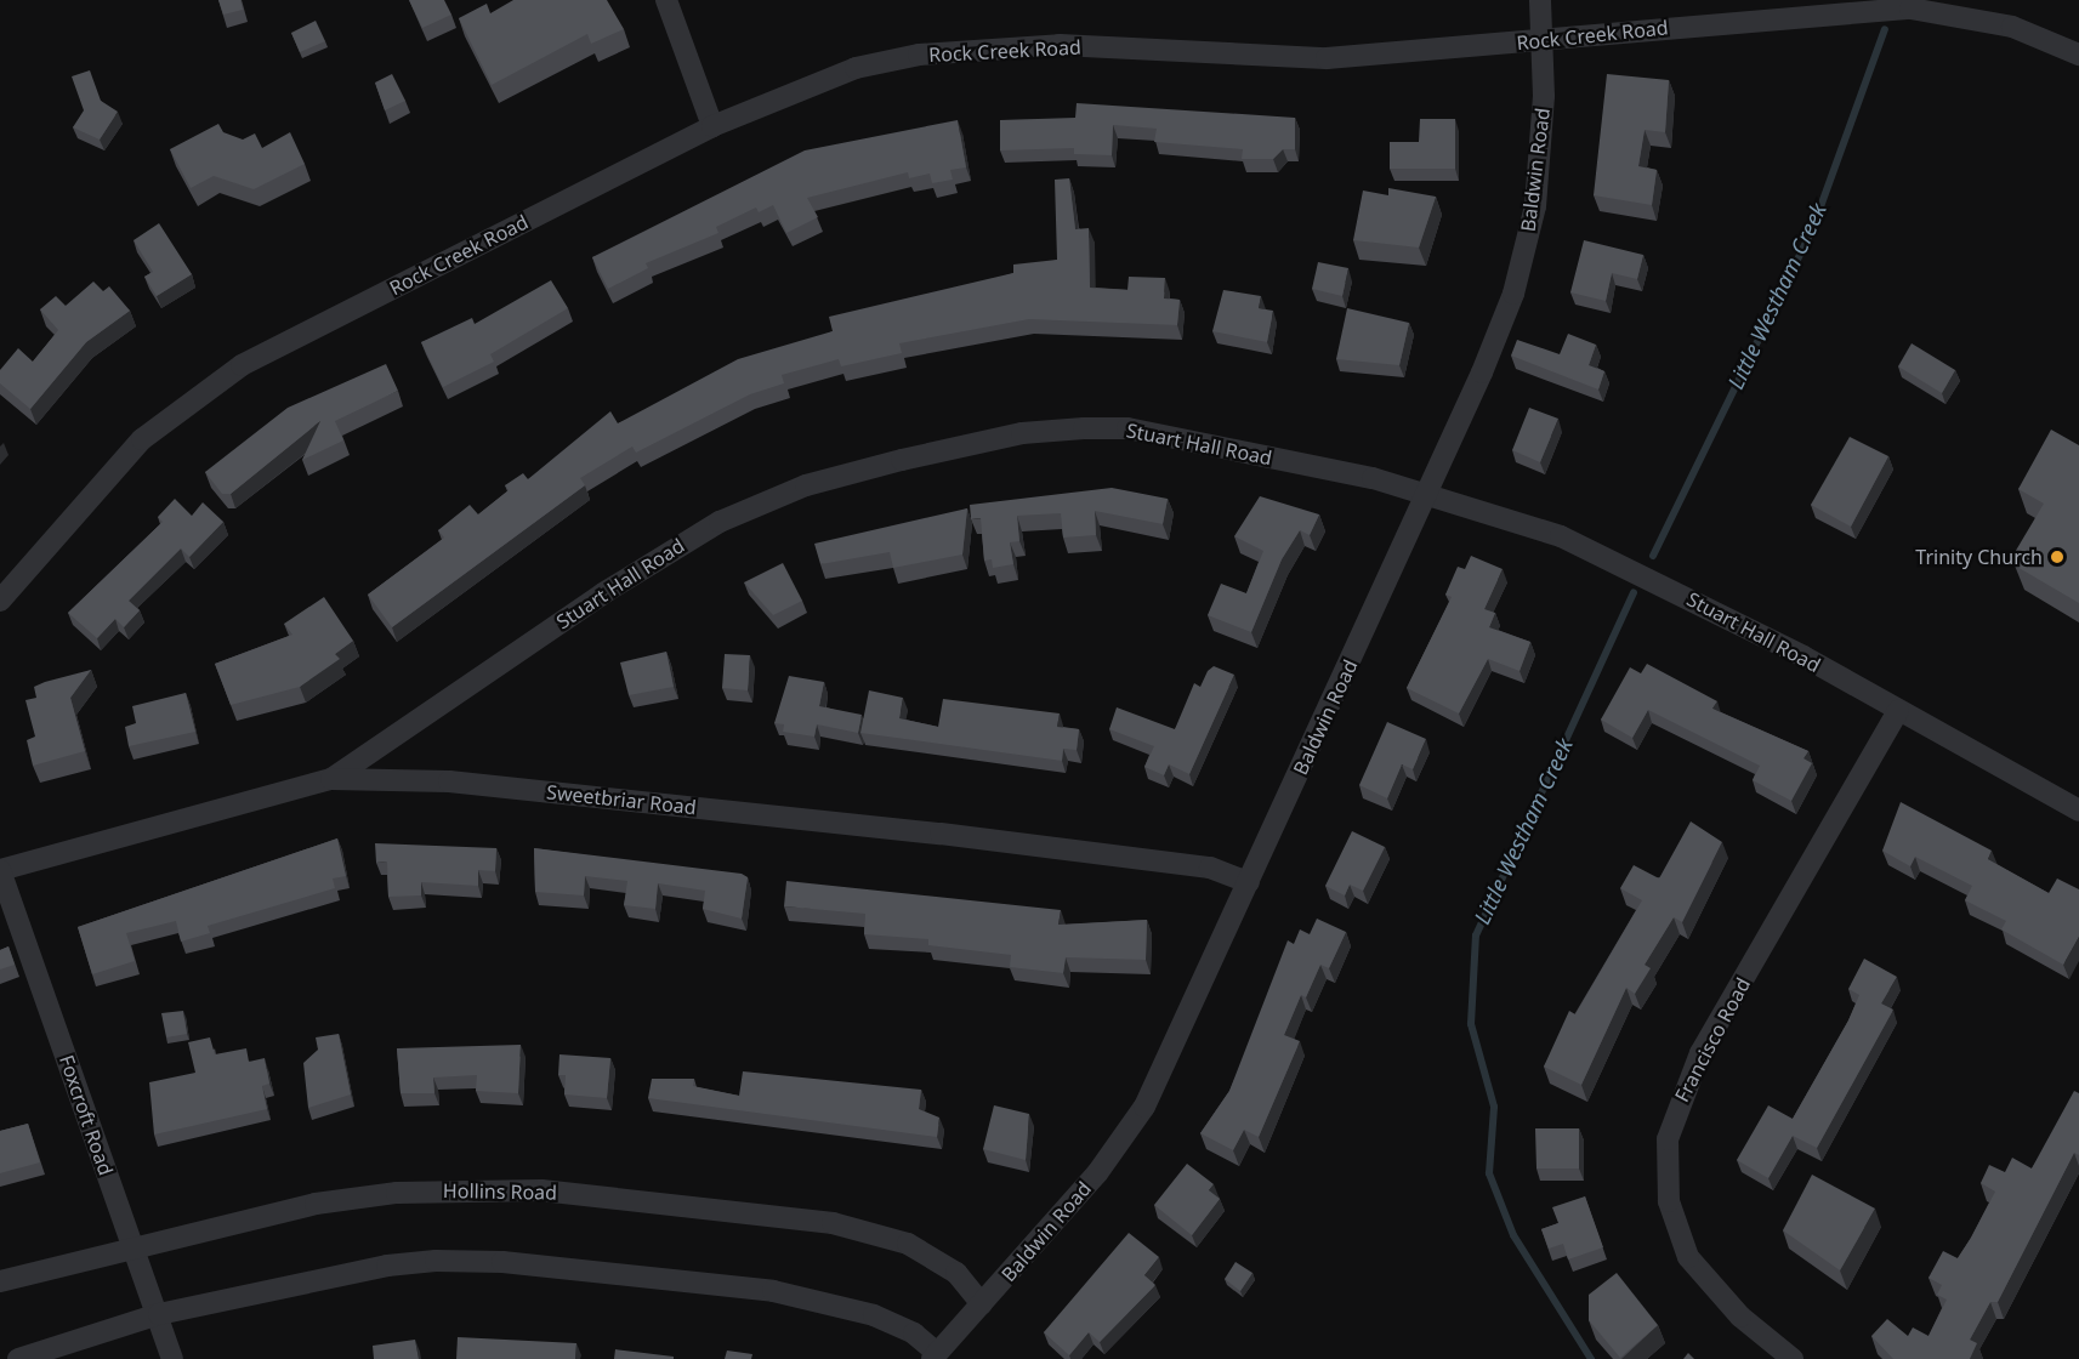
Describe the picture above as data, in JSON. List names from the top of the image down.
{
  "streets": {
    "street": [
      "Rock Creek Road",
      "Baldwin Road",
      "Stuart Hall Road",
      "Sweetbriar Road",
      "Francisco Road",
      "Foxcroft Road",
      "Hollins Road"
    ]
  },
  "crossings": [
    ["Rock Creek Road", "Baldwin Road"],
    ["Baldwin Road", "Stuart Hall Road"],
    ["Baldwin Road", "Sweetbriar Road"],
    ["Baldwin Road", "Hollins Road"],
    ["Stuart Hall Road", "Sweetbriar Road"],
    ["Stuart Hall Road", "Francisco Road"],
    ["Sweetbriar Road", "Foxcroft Road"],
    ["Foxcroft Road", "Hollins Road"]
  ],
  "water": ["Little Westham Creek"],
  "places": ["Trinity Church"]
}
